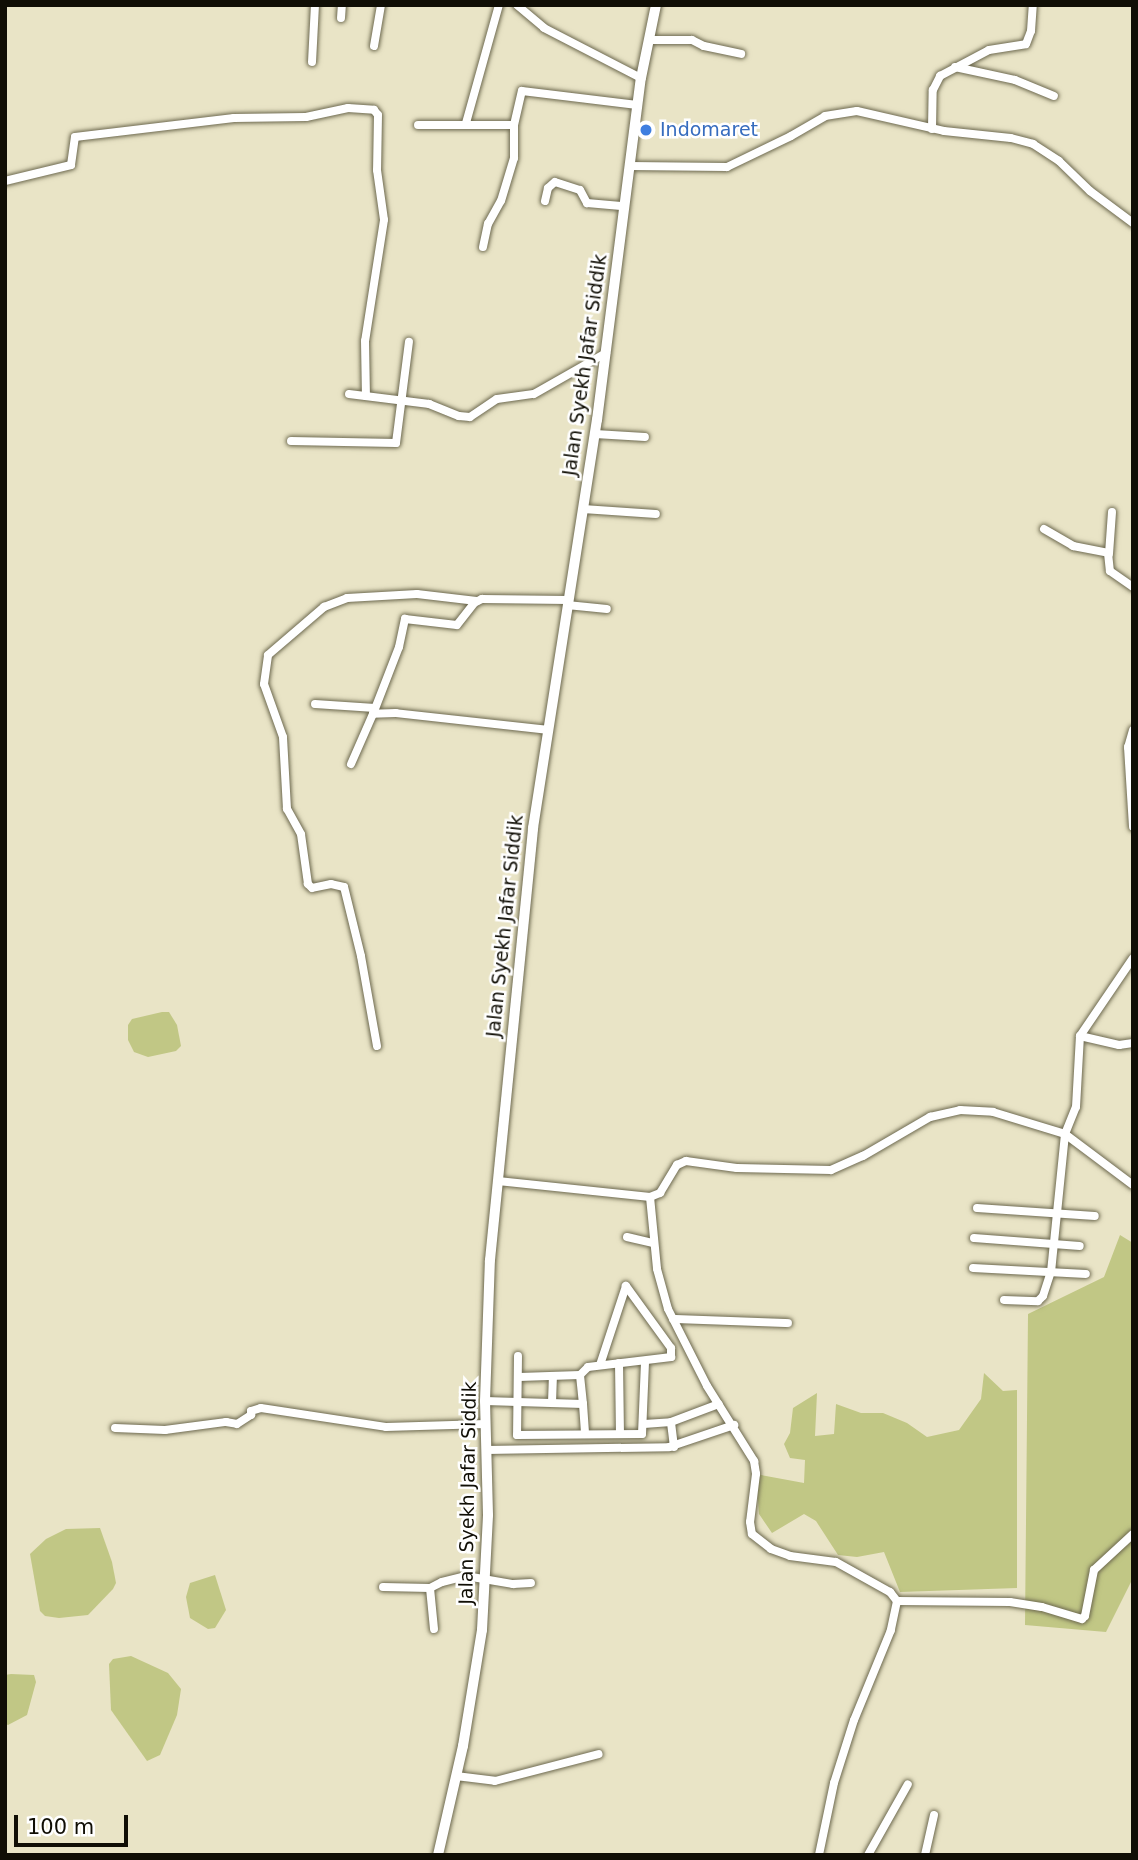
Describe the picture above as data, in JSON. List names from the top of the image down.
{
  "streets": {
    "main road": ["Jalan Syekh Jafar Siddik"]
  },
  "places": ["Indomaret"],
  "scale_bar": "100 m"
}
